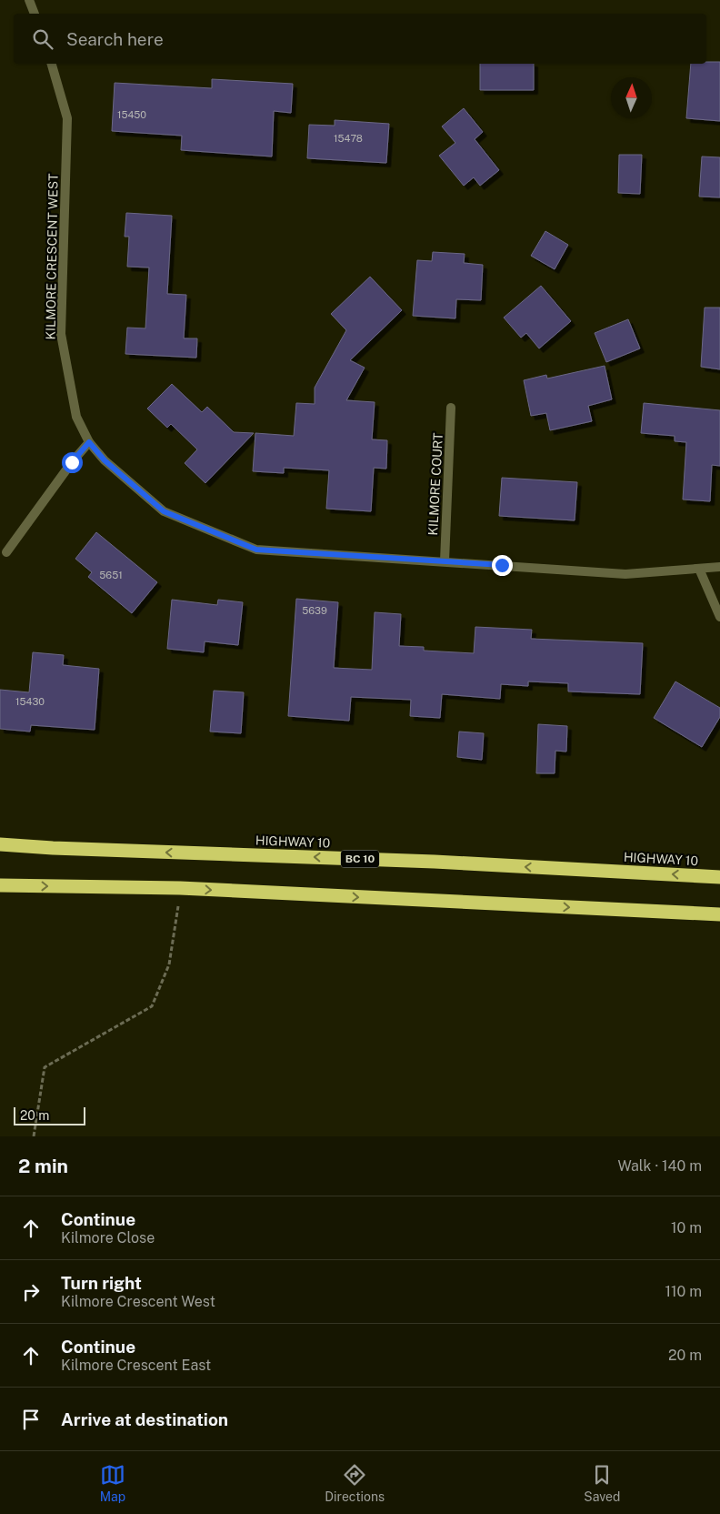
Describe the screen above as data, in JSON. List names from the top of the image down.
{
  "streets": {
    "highway": ["HIGHWAY 10", "BC 10"],
    "street": ["KILMORE CRESCENT WEST", "KILMORE COURT"]
  },
  "crossings": [
    ["KILMORE CRESCENT WEST", "KILMORE COURT"]
  ],
  "house_numbers": [
    "15450",
    "15478",
    "5651",
    "5639",
    "15430"
  ],
  "scale_bar": "20 m",
  "north": "top",
  "page": {
    "search": "Search here",
    "scale": "20 m",
    "heading": ["2 min", "Walk · 140 m"],
    "list": [
      ["Continue", "Kilmore Close", "10 m"],
      ["Turn right", "Kilmore Crescent West", "110 m"],
      ["Continue", "Kilmore Crescent East", "20 m"],
      "Arrive at destination"
    ],
    "nav": ["Map", "Directions", "Saved"]
  }
}
